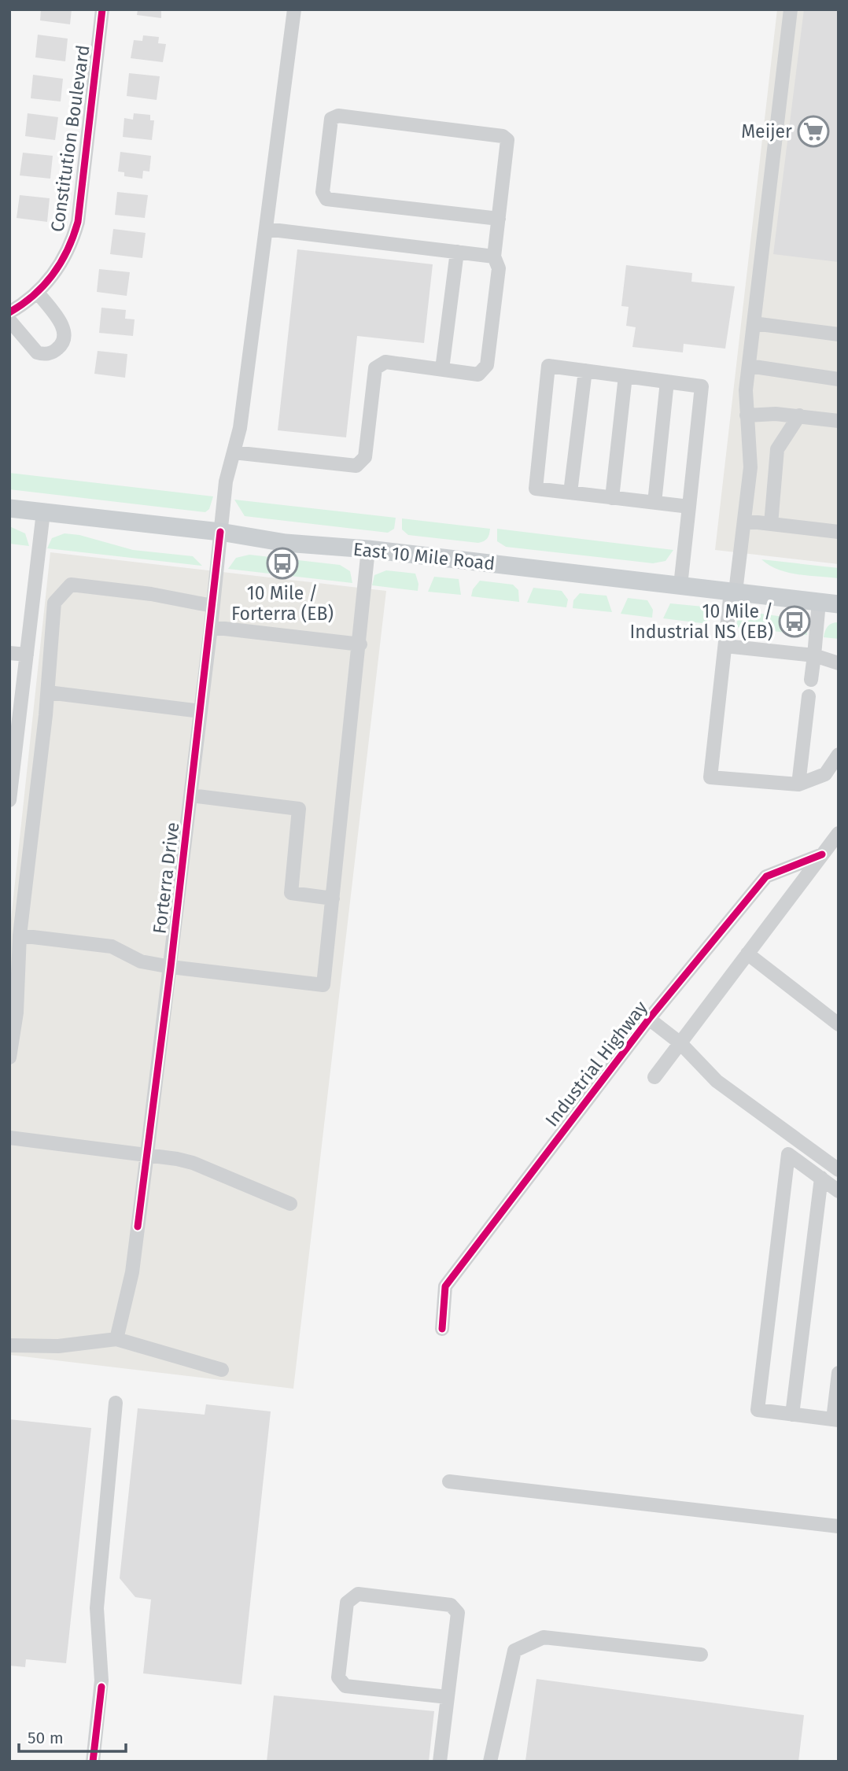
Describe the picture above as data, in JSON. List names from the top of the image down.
{
  "streets": {
    "main road": ["East 10 Mile Road"],
    "street": ["Constitution Boulevard", "Forterra Drive", "Industrial Highway"]
  },
  "crossings": [
    ["East 10 Mile Road", "Forterra Drive"]
  ],
  "places": {
    "supermarket": ["Meijer"],
    "bus stop": ["10 Mile / Forterra (EB)", "10 Mile / Industrial NS (EB)"]
  },
  "scale_bar": "50 m"
}
